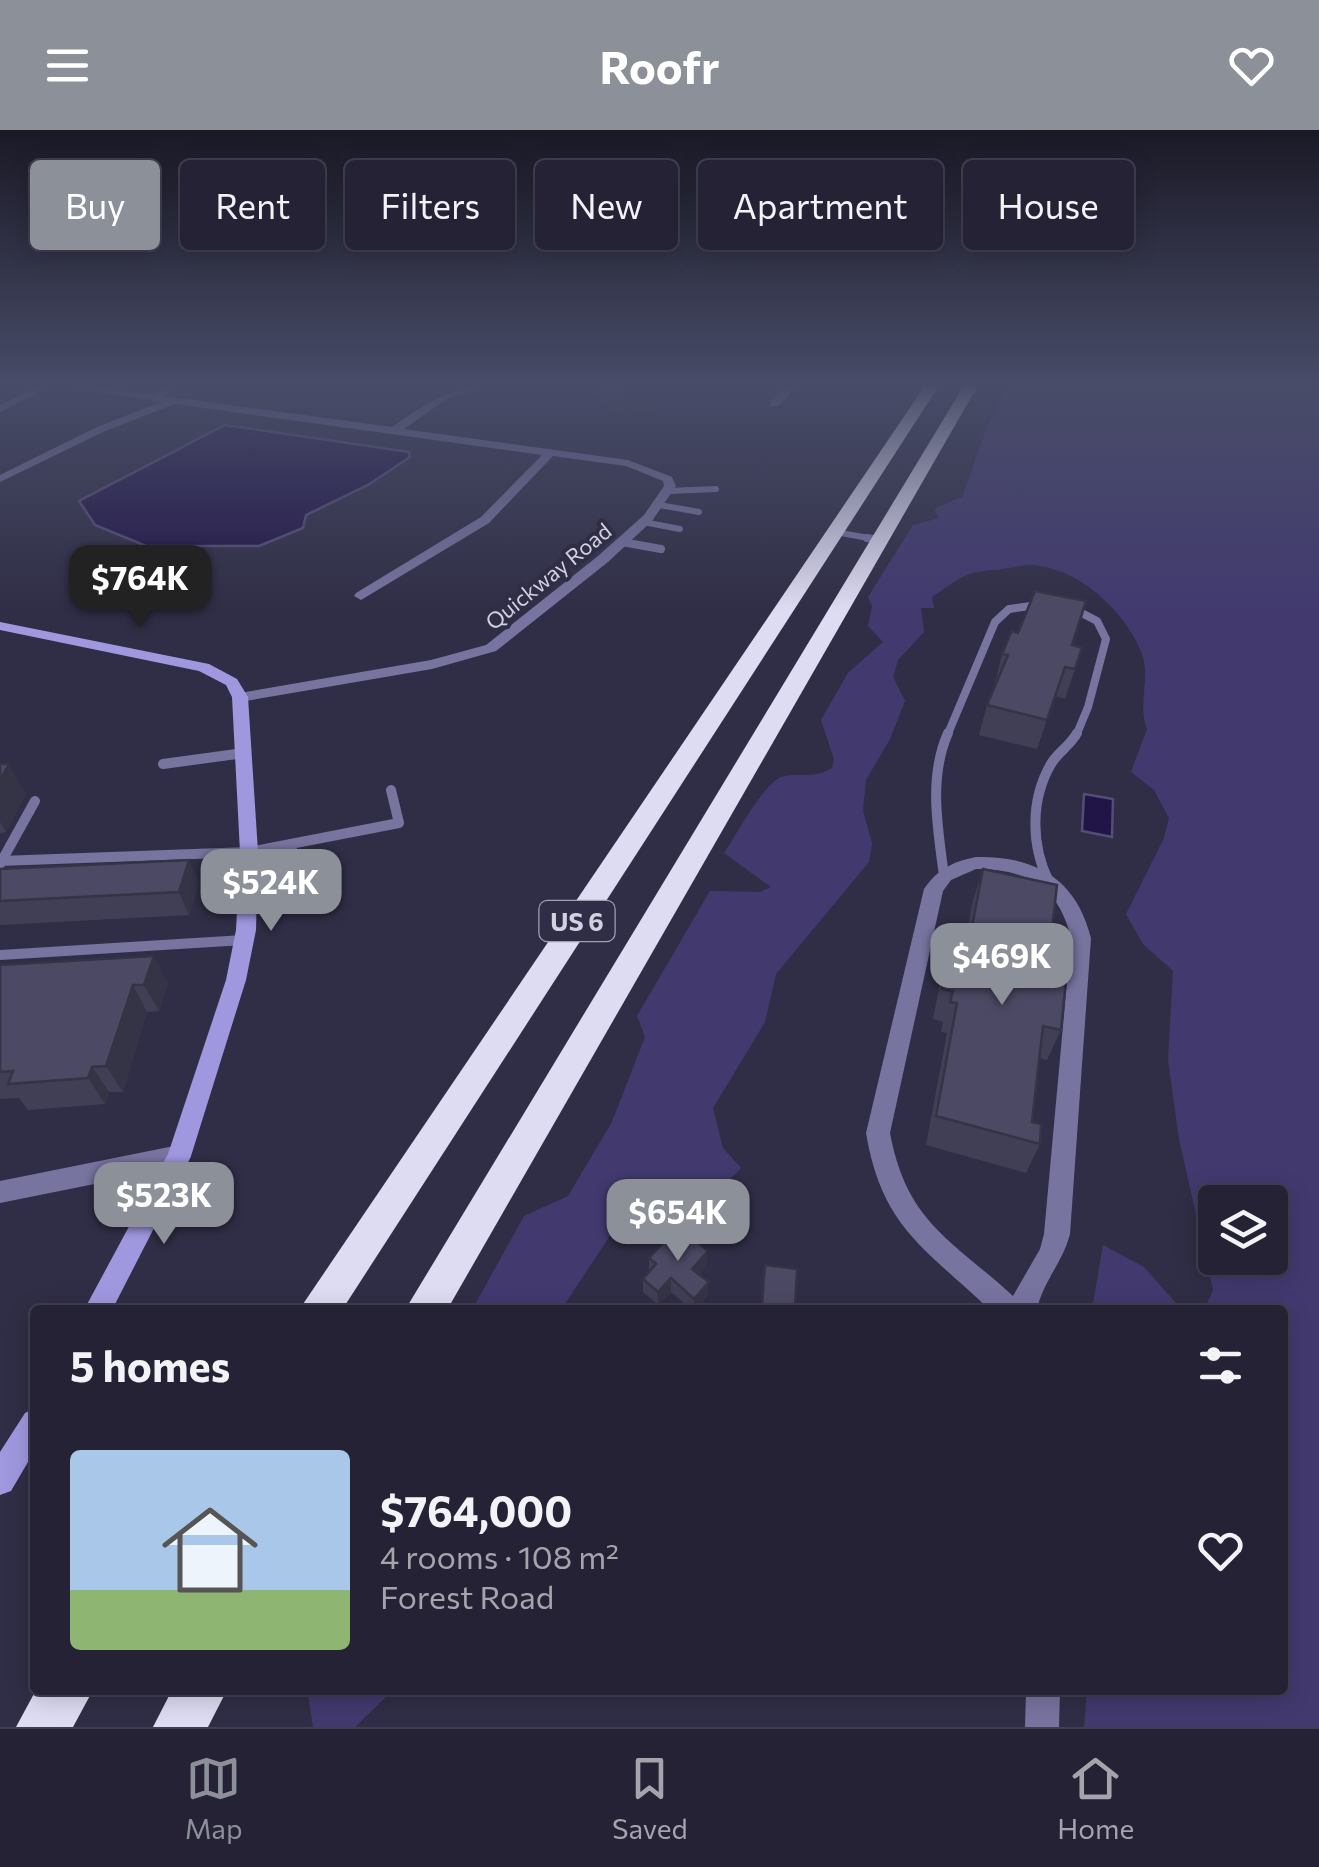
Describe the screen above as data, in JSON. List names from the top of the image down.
{
  "streets": {
    "highway": ["US 6"],
    "street": ["Quickway Road"]
  },
  "page": {
    "header": "Roofr",
    "chip": [
      "Buy",
      "Rent",
      "Filters",
      "New",
      "Apartment",
      "House"
    ],
    "price": [
      "$764K",
      "$524K",
      "$469K",
      "$523K",
      "$654K"
    ],
    "heading": "5 homes",
    "list": [
      {
        "name": "$764,000",
        "note": "4 rooms · 108 m² · Forest Road"
      }
    ],
    "tabs": ["Map", "Saved", "Home"]
  }
}
